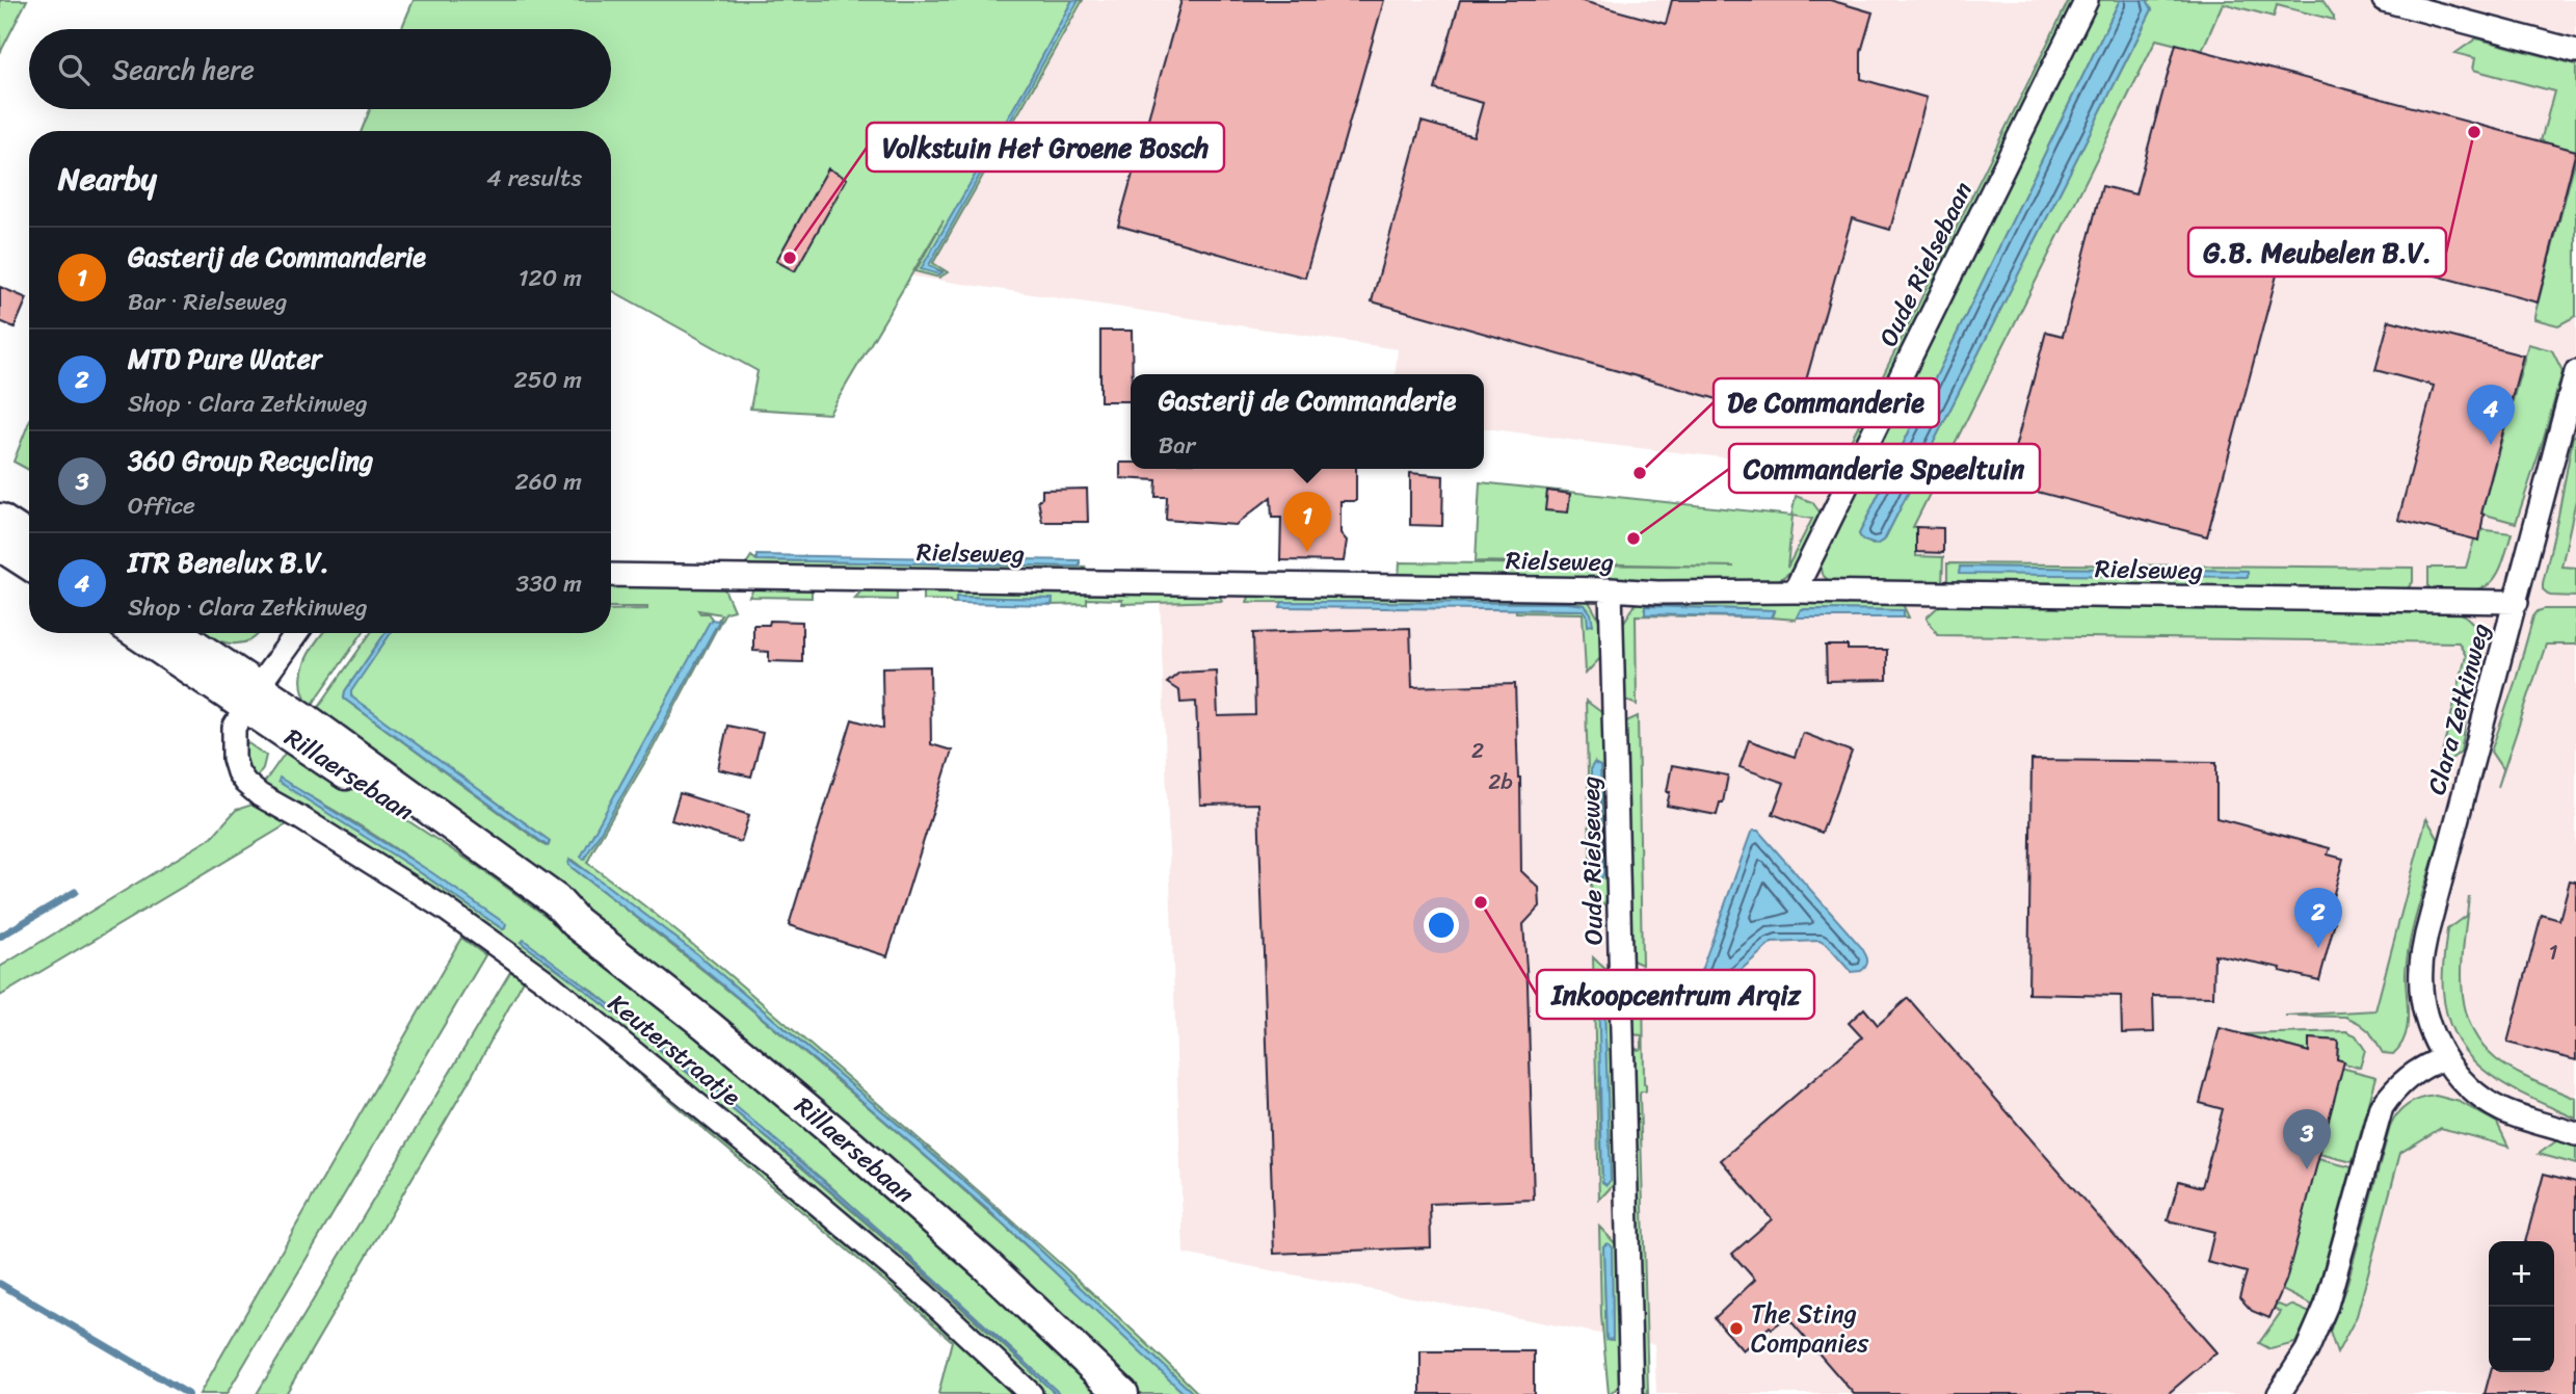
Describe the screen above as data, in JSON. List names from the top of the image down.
{
  "streets": {
    "street": [
      "Oude Rielsebaan",
      "Rielseweg",
      "Clara Zetkinweg",
      "Rillaersebaan",
      "Oude Rielseweg",
      "Keuterstraatje"
    ]
  },
  "crossings": [
    ["Oude Rielsebaan", "Rielseweg"],
    ["Rielseweg", "Clara Zetkinweg"],
    ["Rielseweg", "Oude Rielseweg"],
    ["Rillaersebaan", "Keuterstraatje"]
  ],
  "places": [
    "G.B. Meubelen B.V.",
    "Volkstuin Het Groene Bosch",
    "De Commanderie",
    "Commanderie Speeltuin",
    "Inkoopcentrum Arqiz",
    "The Sting Companies"
  ],
  "house_numbers": ["2", "2b", "1"],
  "page": {
    "search": "Search here",
    "heading": ["Nearby", "4 results"],
    "list": [
      {
        "mark": "1",
        "name": "Gasterij de Commanderie",
        "note": "Bar · Rielseweg",
        "value": "120 m"
      },
      {
        "mark": "2",
        "name": "MTD Pure Water",
        "note": "Shop · Clara Zetkinweg",
        "value": "250 m"
      },
      {
        "mark": "3",
        "name": "360 Group Recycling",
        "note": "Office",
        "value": "260 m"
      },
      {
        "mark": "4",
        "name": "ITR Benelux B.V.",
        "note": "Shop · Clara Zetkinweg",
        "value": "330 m"
      }
    ],
    "popup": ["Gasterij de Commanderie", "Bar"],
    "pins": [
      "4",
      "1",
      "2",
      "3"
    ],
    "map_buttons": ["+", "−"]
  }
}
